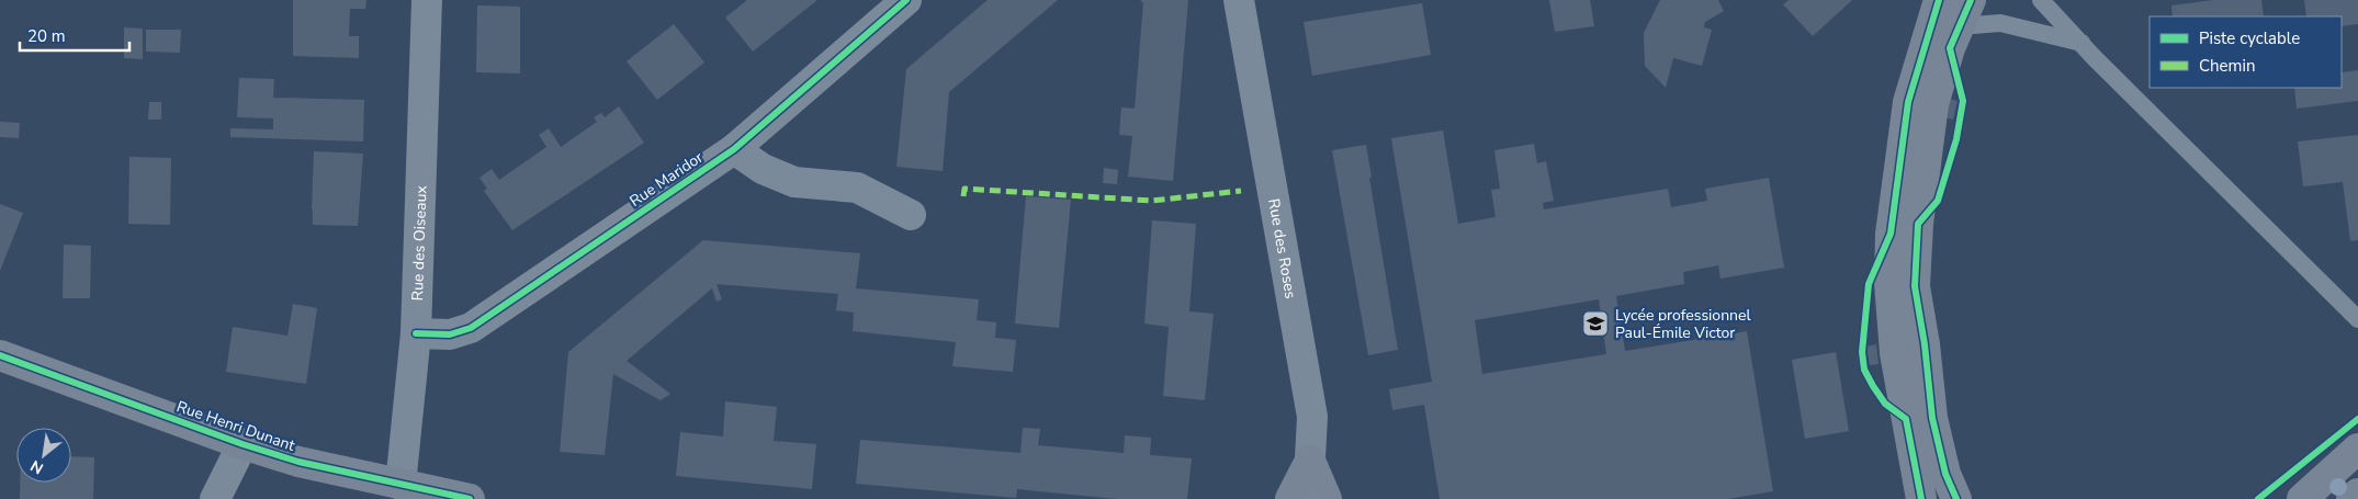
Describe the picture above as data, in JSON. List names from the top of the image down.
{
  "streets": {
    "street": [
      "Rue Maridor",
      "Rue des Oiseaux",
      "Rue des Roses",
      "Rue Henri Dunant"
    ]
  },
  "crossings": [
    ["Rue Maridor", "Rue des Oiseaux"],
    ["Rue des Oiseaux", "Rue Henri Dunant"]
  ],
  "places": {
    "school or university": ["Lycée professionnel Paul-Émile Victor"]
  },
  "legend": ["Piste cyclable", "Chemin"],
  "scale_bar": "20 m",
  "north": "bottom left"
}
